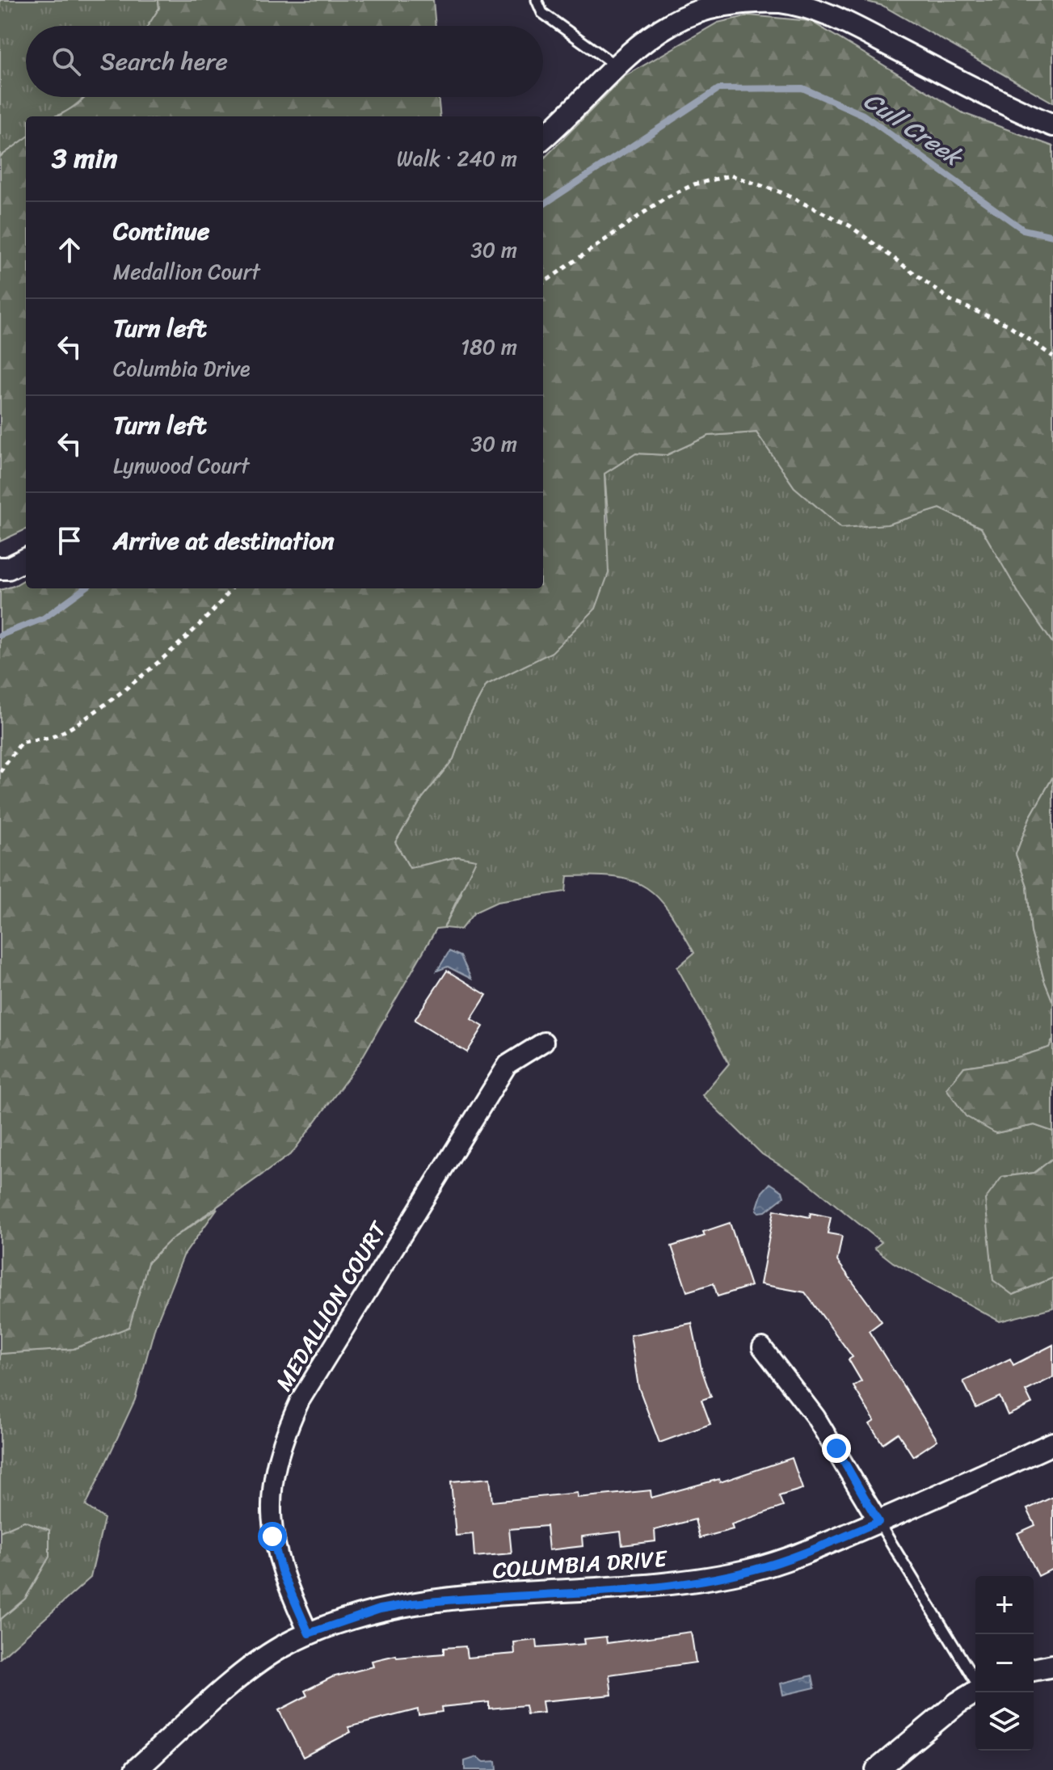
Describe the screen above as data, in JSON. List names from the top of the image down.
{
  "streets": {
    "street": ["MEDALLION COURT", "COLUMBIA DRIVE"]
  },
  "crossings": [
    ["MEDALLION COURT", "COLUMBIA DRIVE"]
  ],
  "water": ["Cull Creek"],
  "page": {
    "search": "Search here",
    "heading": ["3 min", "Walk · 240 m"],
    "list": [
      ["Continue", "Medallion Court", "30 m"],
      ["Turn left", "Columbia Drive", "180 m"],
      ["Turn left", "Lynwood Court", "30 m"],
      "Arrive at destination"
    ],
    "map_buttons": ["+", "−"]
  }
}
